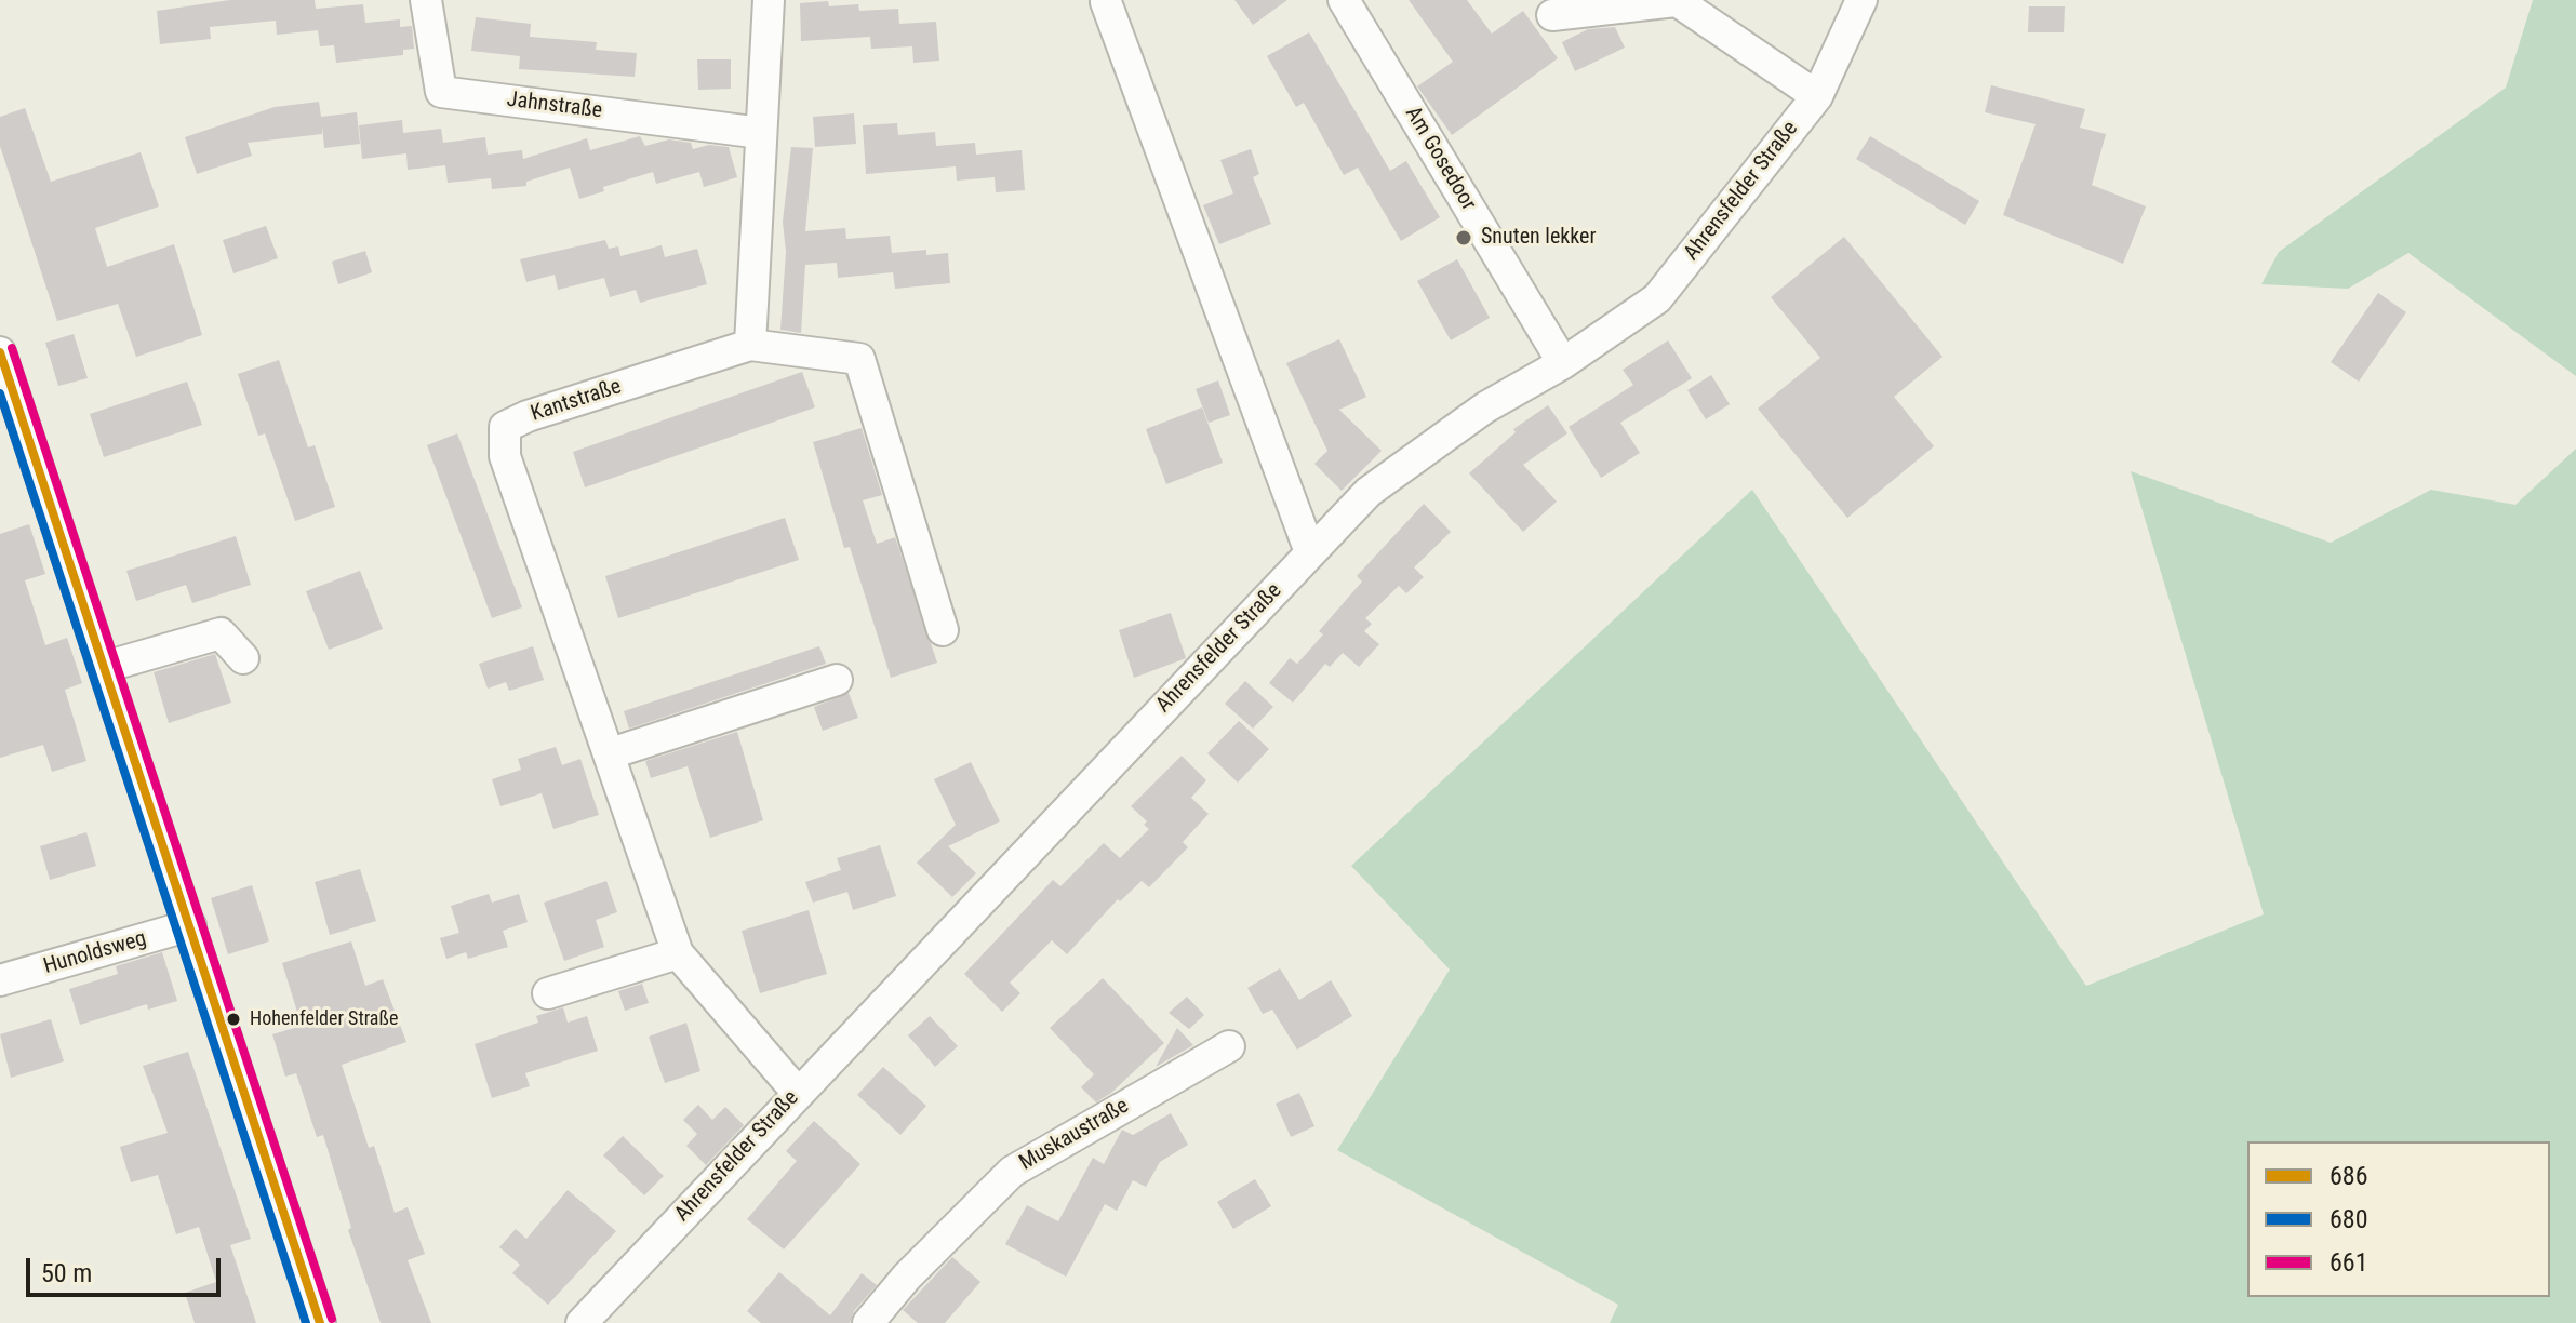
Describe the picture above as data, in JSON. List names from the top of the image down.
{
  "streets": {
    "street": [
      "Jahnstraße",
      "Am Gosedoor",
      "Ahrensfelder Straße",
      "Kantstraße",
      "Hunoldsweg",
      "Muskaustraße"
    ]
  },
  "crossings": [
    ["Am Gosedoor", "Ahrensfelder Straße"],
    ["Ahrensfelder Straße", "Kantstraße"]
  ],
  "places": ["Snuten lekker", "Hohenfelder Straße"],
  "lines": ["transit line 661", "transit line 686", "transit line 680"],
  "legend": ["686", "680", "661"],
  "scale_bar": "50 m"
}
